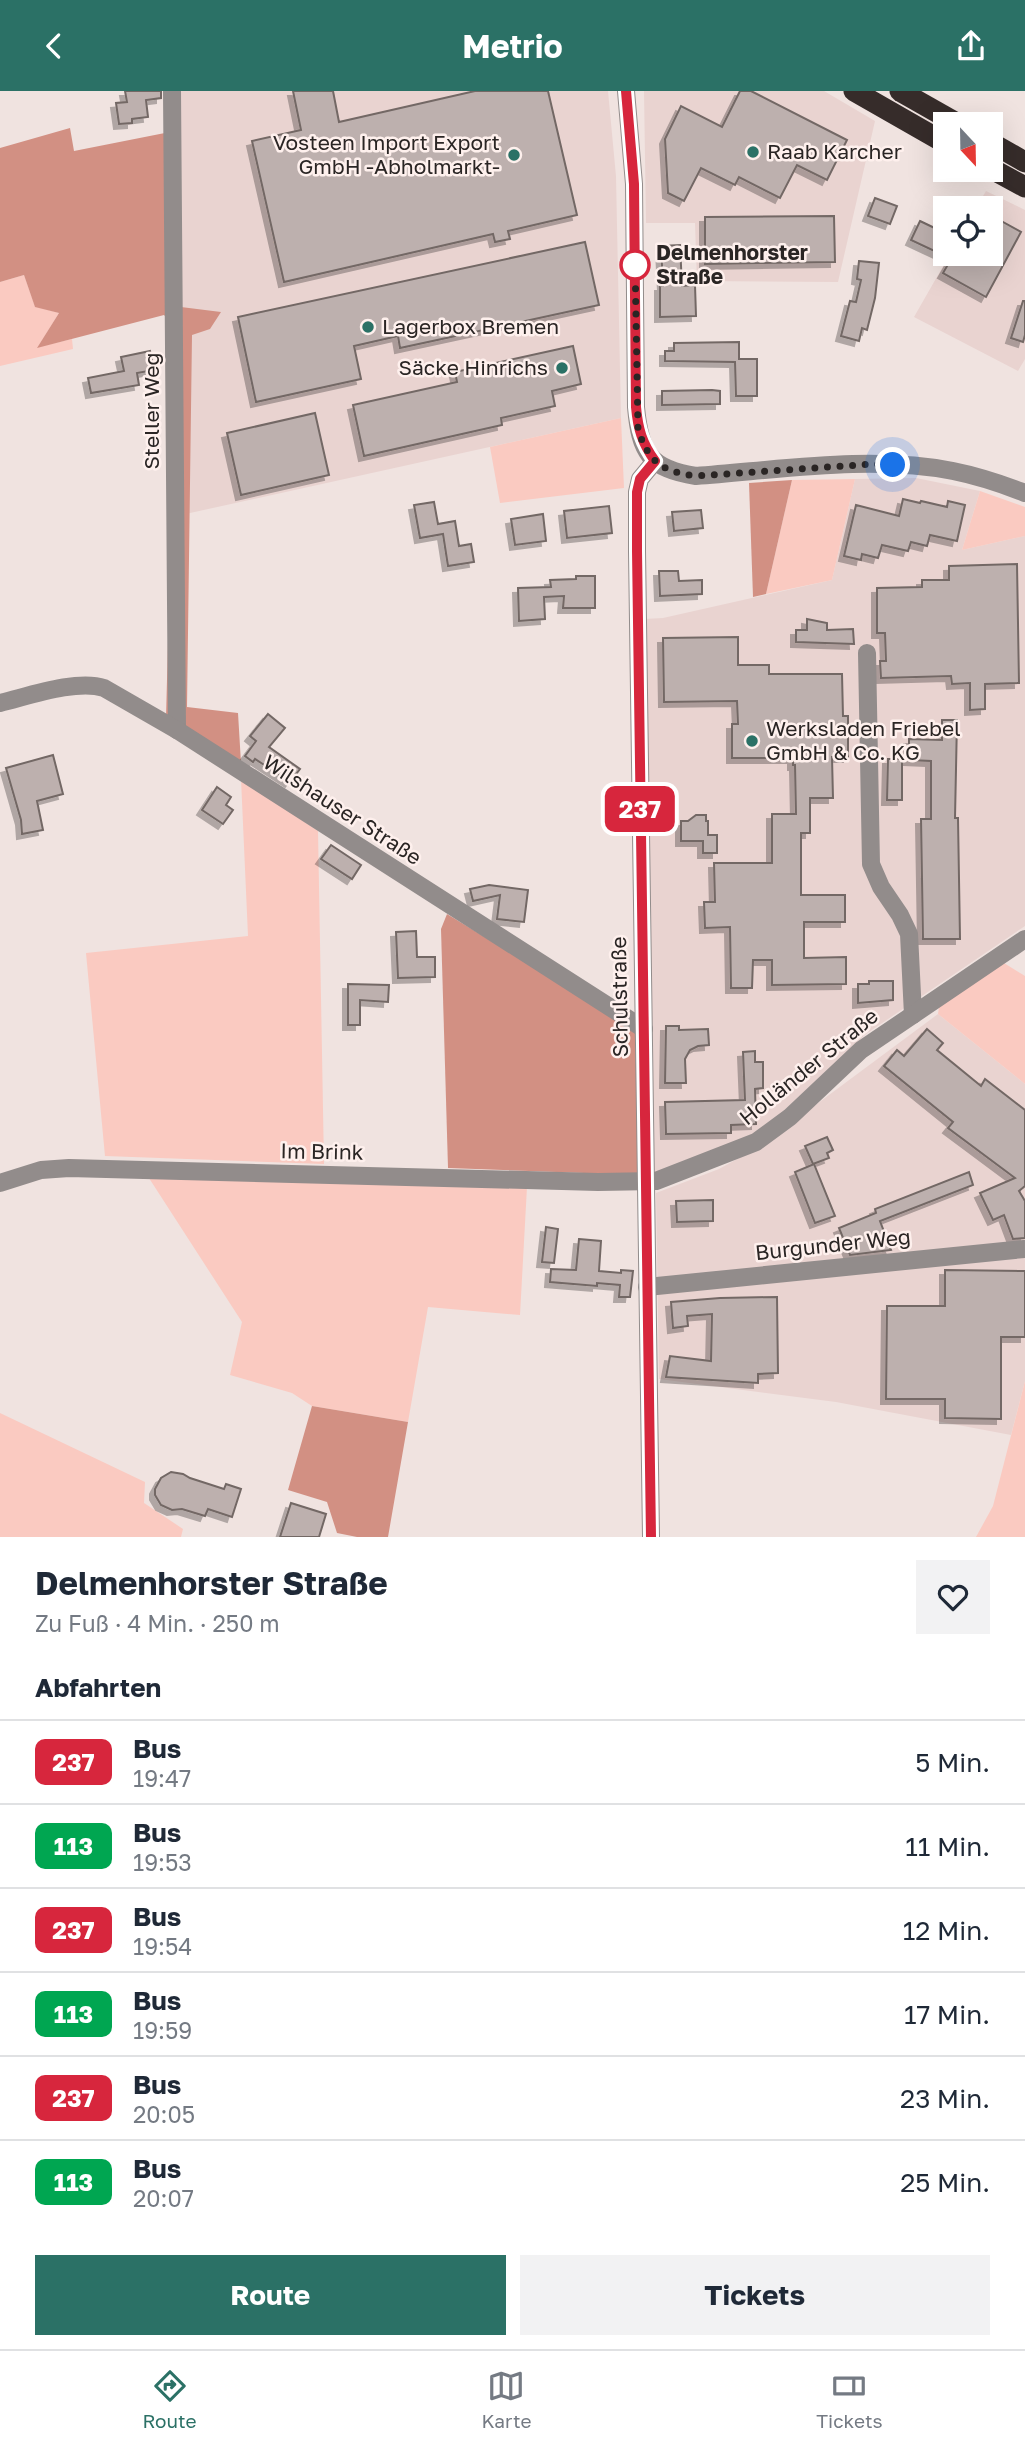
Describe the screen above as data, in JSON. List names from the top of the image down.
{
  "streets": {
    "street": [
      "Steller Weg",
      "Wilshauser Straße",
      "Schulstraße",
      "Holländer Straße",
      "Im Brink",
      "Burgunder Weg"
    ]
  },
  "crossings": [
    ["Steller Weg", "Wilshauser Straße"],
    ["Wilshauser Straße", "Schulstraße"],
    ["Schulstraße", "Holländer Straße"],
    ["Schulstraße", "Im Brink"],
    ["Schulstraße", "Burgunder Weg"],
    ["Holländer Straße", "Im Brink"]
  ],
  "places": [
    "Raab Karcher",
    "Vosteen Import Export GmbH -Abholmarkt-",
    "Delmenhorster Straße",
    "Lagerbox Bremen",
    "Säcke Hinrichs",
    "Werksladen Friebel GmbH & Co. KG"
  ],
  "lines": ["bus line 237"],
  "north": "bottom",
  "page": {
    "header": "Metrio",
    "on_map": "237",
    "heading": [
      ["Delmenhorster Straße", "Zu Fuß · 4 Min. · 250 m"],
      "Abfahrten"
    ],
    "list": [
      {
        "mark": "237",
        "name": "Bus",
        "note": "19:47",
        "value": "5 Min."
      },
      {
        "mark": "113",
        "name": "Bus",
        "note": "19:53",
        "value": "11 Min."
      },
      {
        "mark": "237",
        "name": "Bus",
        "note": "19:54",
        "value": "12 Min."
      },
      {
        "mark": "113",
        "name": "Bus",
        "note": "19:59",
        "value": "17 Min."
      },
      {
        "mark": "237",
        "name": "Bus",
        "note": "20:05",
        "value": "23 Min."
      },
      {
        "mark": "113",
        "name": "Bus",
        "note": "20:07",
        "value": "25 Min."
      }
    ],
    "buttons": ["Route", "Tickets"],
    "tabs": ["Route", "Karte", "Tickets"]
  }
}
